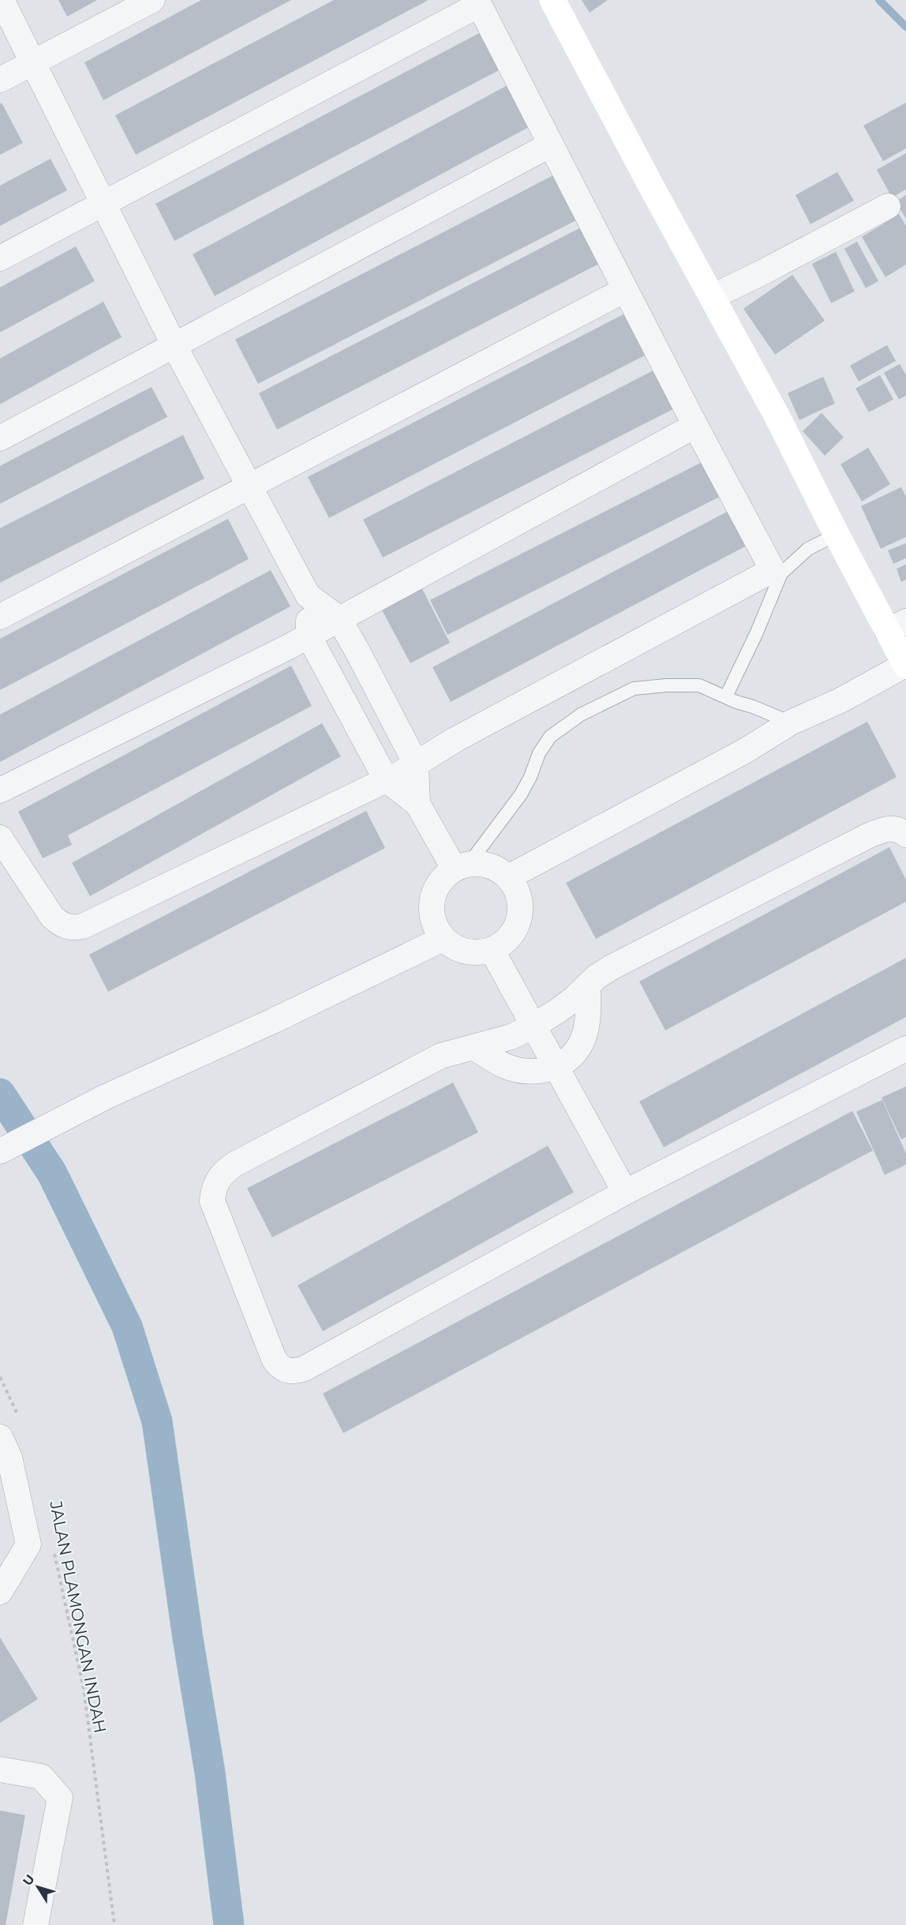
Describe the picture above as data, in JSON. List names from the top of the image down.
{
  "streets": {
    "path": ["JALAN PLAMONGAN INDAH"]
  },
  "north": "top left"
}
